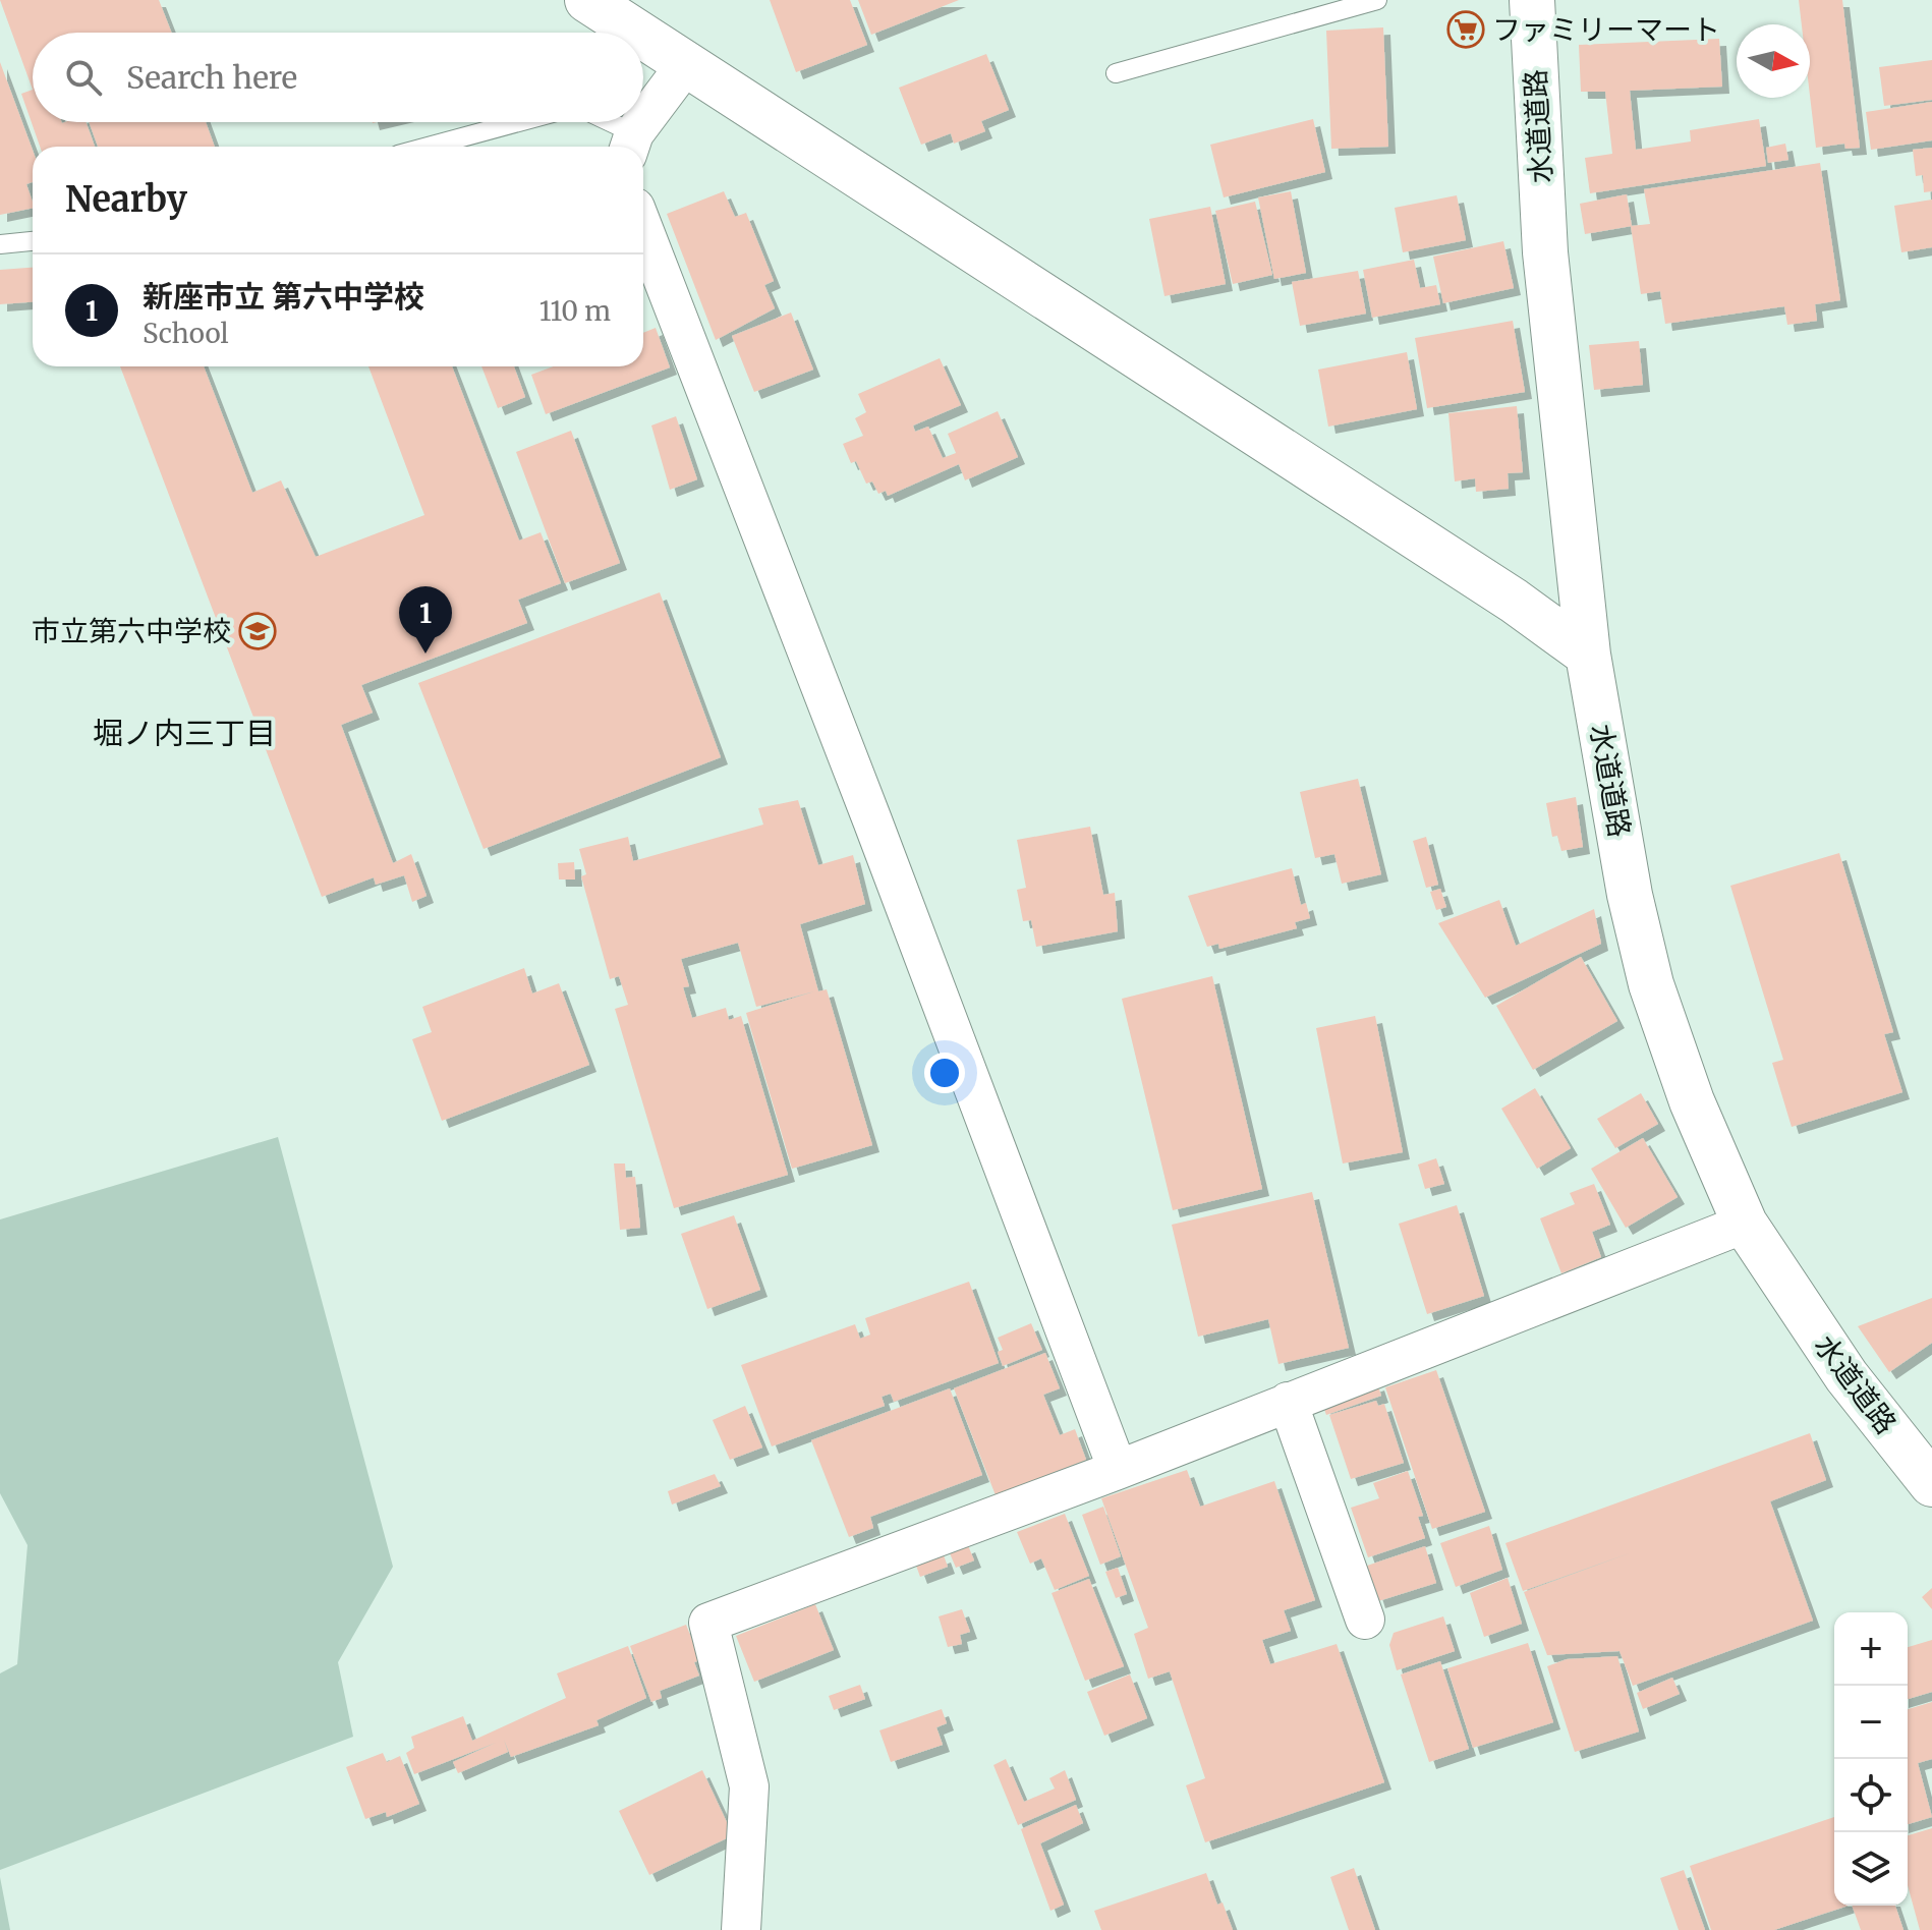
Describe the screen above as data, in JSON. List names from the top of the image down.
{
  "streets": {
    "street": ["水道道路"]
  },
  "districts": ["堀ノ内三丁目"],
  "places": {
    "supermarket": ["ファミリーマート"],
    "school or university": ["市立第六中学校"]
  },
  "north": "right",
  "page": {
    "search": "Search here",
    "heading": "Nearby",
    "list": [
      {
        "mark": "1",
        "name": "新座市立 第六中学校",
        "note": "School",
        "value": "110 m"
      }
    ],
    "pins": "1",
    "map_buttons": ["+", "−"]
  }
}
